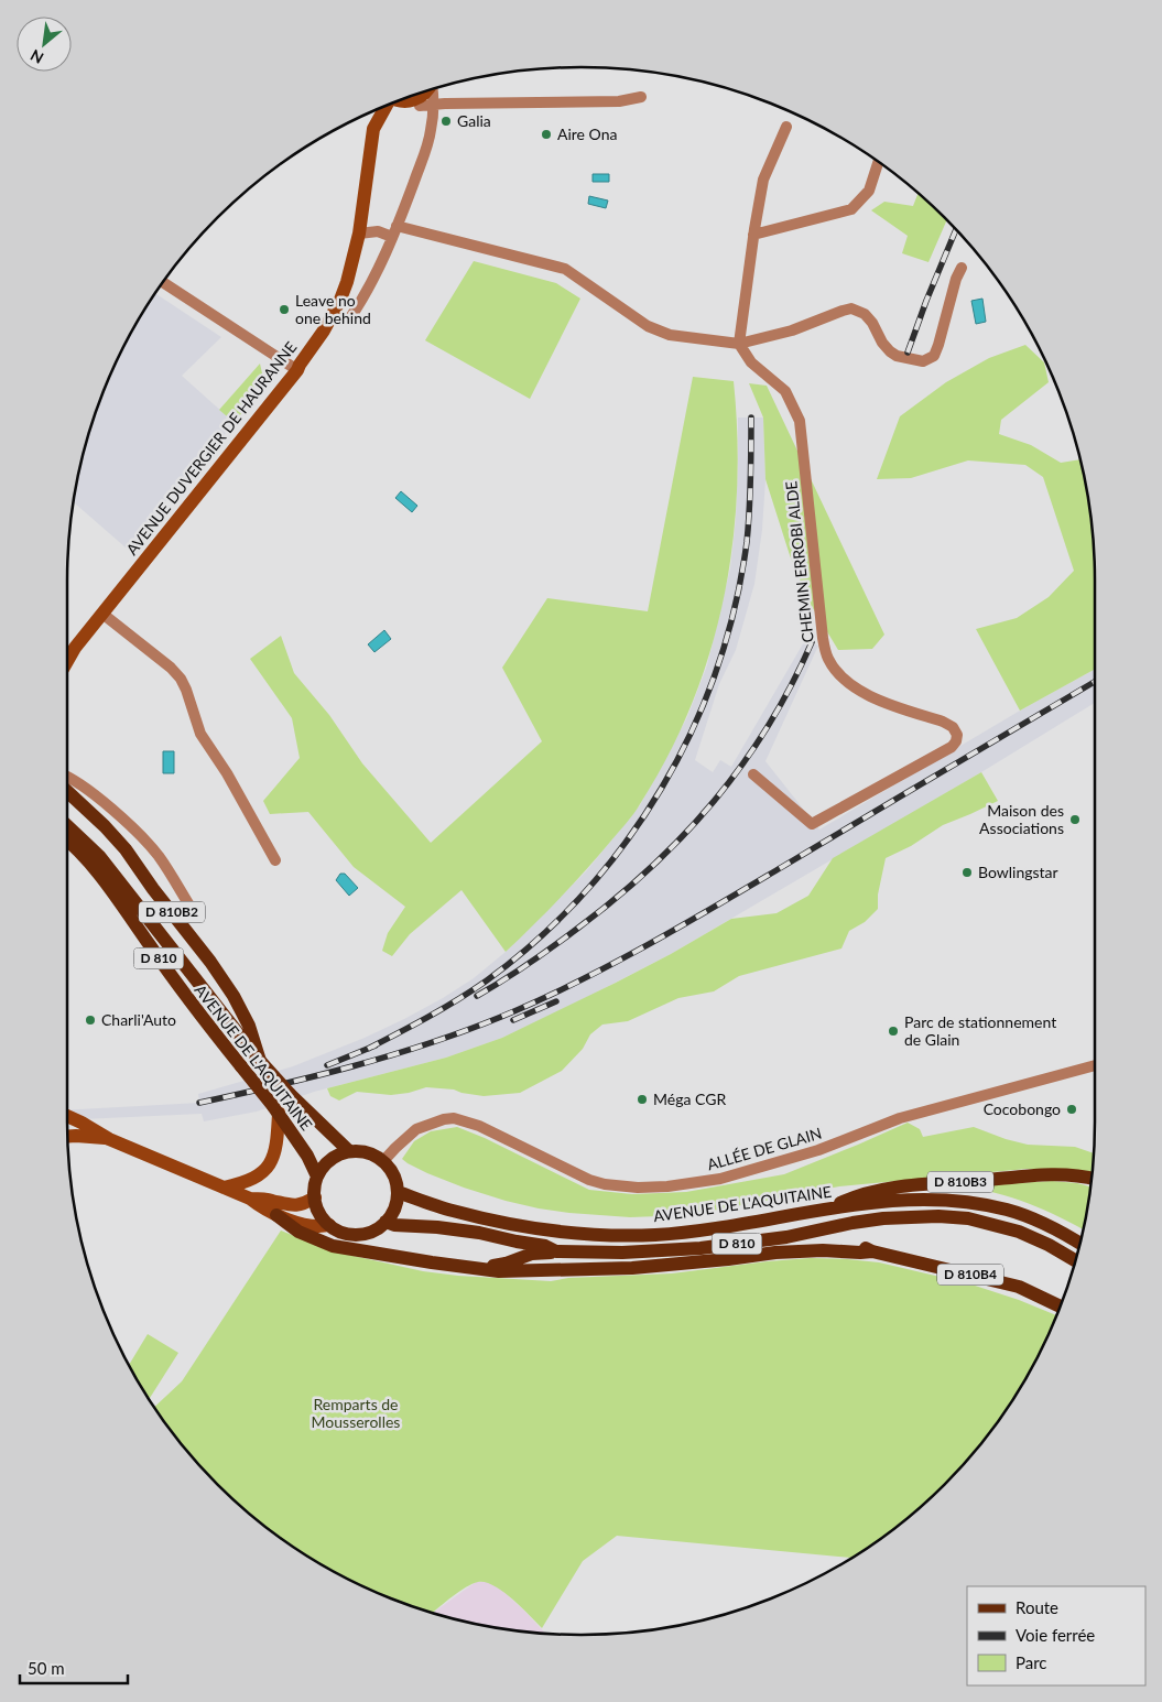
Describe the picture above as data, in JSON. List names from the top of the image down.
{
  "streets": {
    "main road": [
      "AVENUE DUVERGIER DE HAURANNE",
      "D 810B2",
      "D 810",
      "AVENUE DE L'AQUITAINE",
      "D 810B3",
      "D 810B4"
    ],
    "street": ["CHEMIN ERROBI ALDE", "ALLÉE DE GLAIN"]
  },
  "crossings": [
    ["D 810B2", "AVENUE DE L'AQUITAINE"],
    ["D 810", "AVENUE DE L'AQUITAINE"],
    ["D 810", "ALLÉE DE GLAIN"],
    ["D 810", "D 810B4"],
    ["AVENUE DE L'AQUITAINE", "ALLÉE DE GLAIN"],
    ["AVENUE DE L'AQUITAINE", "D 810B3"]
  ],
  "parks": ["Remparts de Mousserolles"],
  "places": [
    "Galia",
    "Aire Ona",
    "Leave no one behind",
    "Maison des Associations",
    "Bowlingstar",
    "Charli'Auto",
    "Parc de stationnement de Glain",
    "Méga CGR",
    "Cocobongo"
  ],
  "legend": ["Route", "Voie ferrée", "Parc"],
  "scale_bar": "50 m",
  "north": "bottom left"
}
